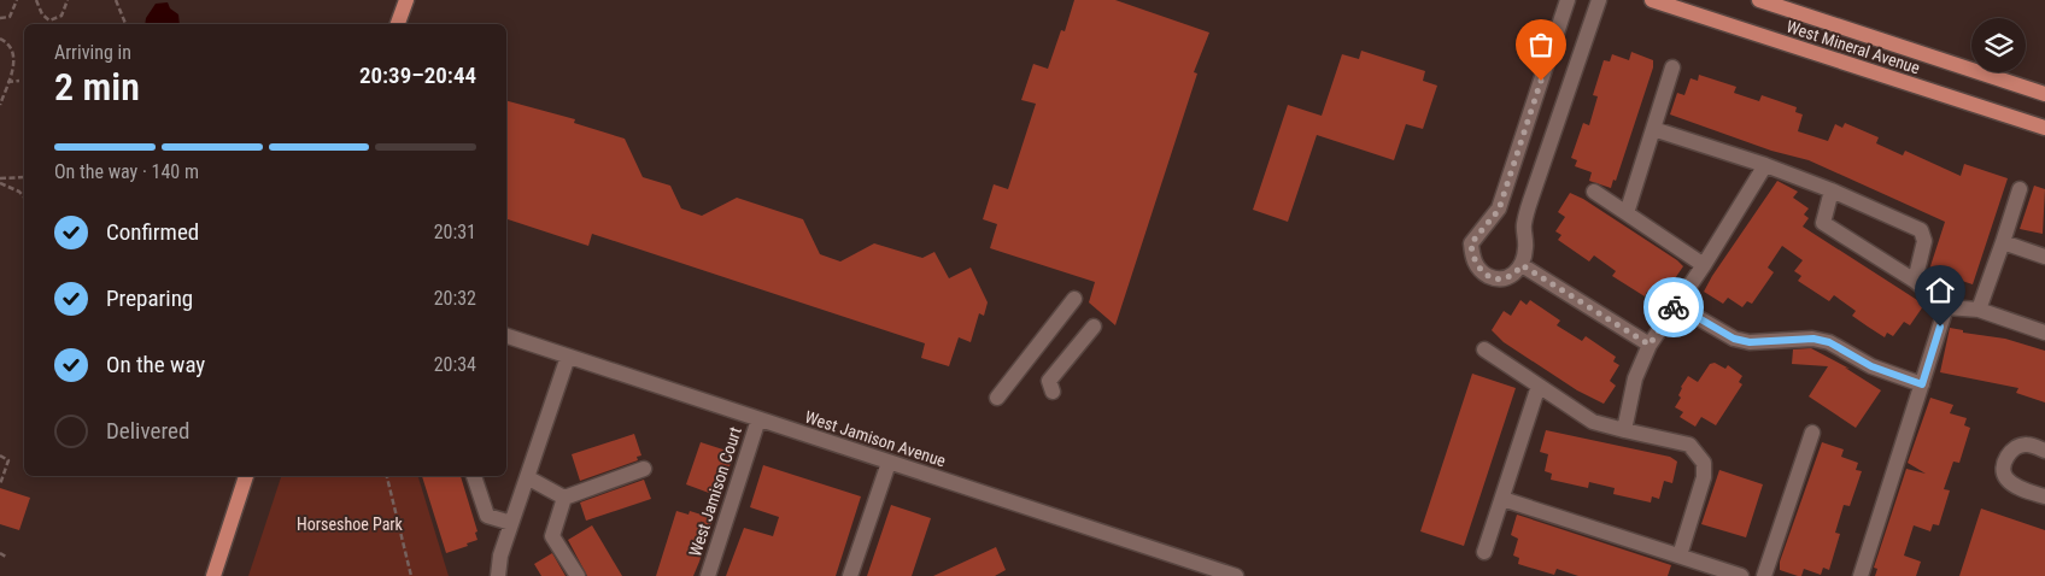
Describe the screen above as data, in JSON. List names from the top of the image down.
{
  "streets": {
    "main road": ["West Mineral Avenue"],
    "street": ["West Jamison Avenue", "West Jamison Court"]
  },
  "crossings": [
    ["West Jamison Avenue", "West Jamison Court"]
  ],
  "parks": ["Horseshoe Park"],
  "page": {
    "heading": ["2 min", "Arriving in", "20:39–20:44"],
    "bar": "On the way · 140 m",
    "list": [
      ["Confirmed", "20:31"],
      ["Preparing", "20:32"],
      ["On the way", "20:34"],
      "Delivered"
    ]
  }
}
